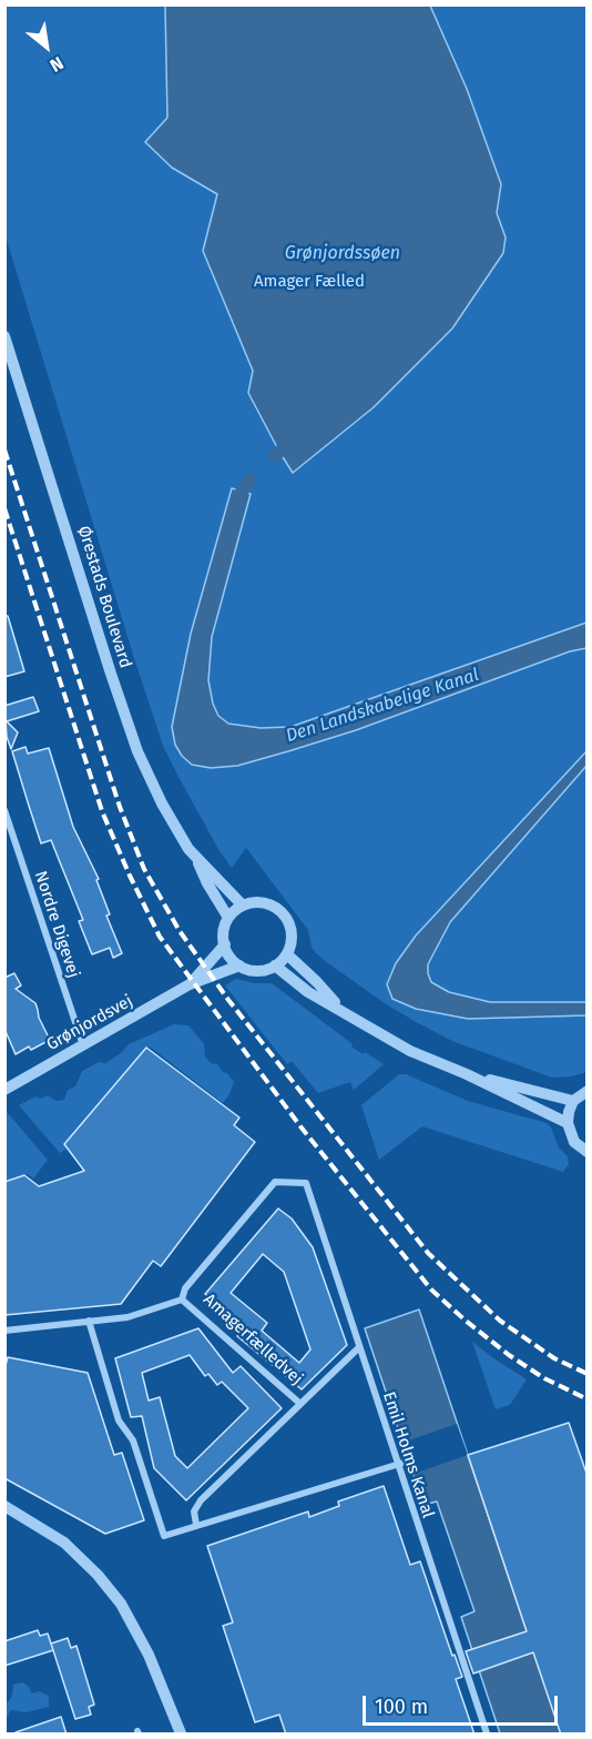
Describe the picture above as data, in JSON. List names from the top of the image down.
{
  "streets": {
    "street": [
      "Ørestads Boulevard",
      "Nordre Digevej",
      "Grønjordsvej",
      "Amagerfælledvej",
      "Emil Holms Kanal"
    ]
  },
  "crossings": [
    ["Ørestads Boulevard", "Grønjordsvej"],
    ["Nordre Digevej", "Grønjordsvej"],
    ["Amagerfælledvej", "Emil Holms Kanal"]
  ],
  "water": ["Grønjordssøen", "Den Landskabelige Kanal"],
  "parks": ["Amager Fælled"],
  "scale_bar": "100 m",
  "north": "bottom right"
}
